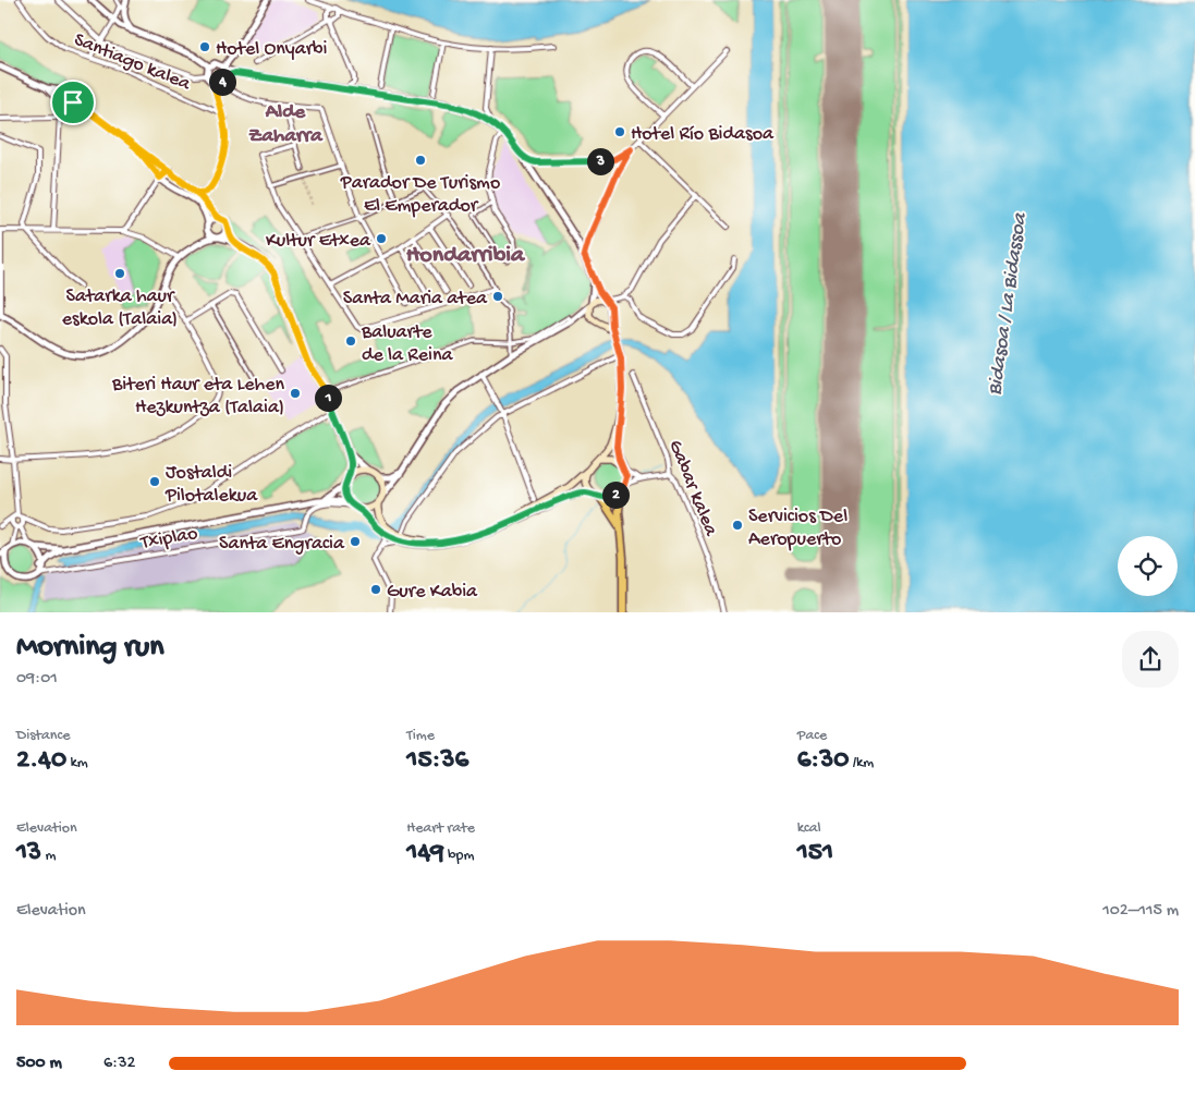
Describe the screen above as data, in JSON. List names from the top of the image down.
{
  "streets": {
    "street": ["Santiago kalea", "Gabar kalea", "Txiplao"]
  },
  "districts": ["Alde Zaharra", "Hondarribia"],
  "water": ["Bidasoa / La Bidassoa"],
  "places": [
    "Hotel Onyarbi",
    "Hotel Río Bidasoa",
    "Parador De Turismo El Emperador",
    "Kultur Etxea",
    "Satarka haur eskola (Talaia)",
    "Santa Maria atea",
    "Baluarte de la Reina",
    "Biteri Haur eta Lehen Hezkuntza (Talaia)",
    "Jostaldi Pilotalekua",
    "Servicios Del Aeropuerto",
    "Santa Engracia",
    "Gure Kabia"
  ],
  "page": {
    "pins": [
      "4",
      "3",
      "1",
      "2"
    ],
    "heading": ["Morning run", "09:01"],
    "stats": [
      ["Distance", "2.40 km"],
      ["Time", "15:36"],
      ["Pace", "6:30 /km"],
      ["Elevation", "13 m"],
      ["Heart rate", "149 bpm"],
      ["kcal", "151"]
    ],
    "chart": ["Elevation", "102–115 m"],
    "list": [
      {
        "name": "500 m",
        "note": "6:32"
      }
    ]
  }
}
